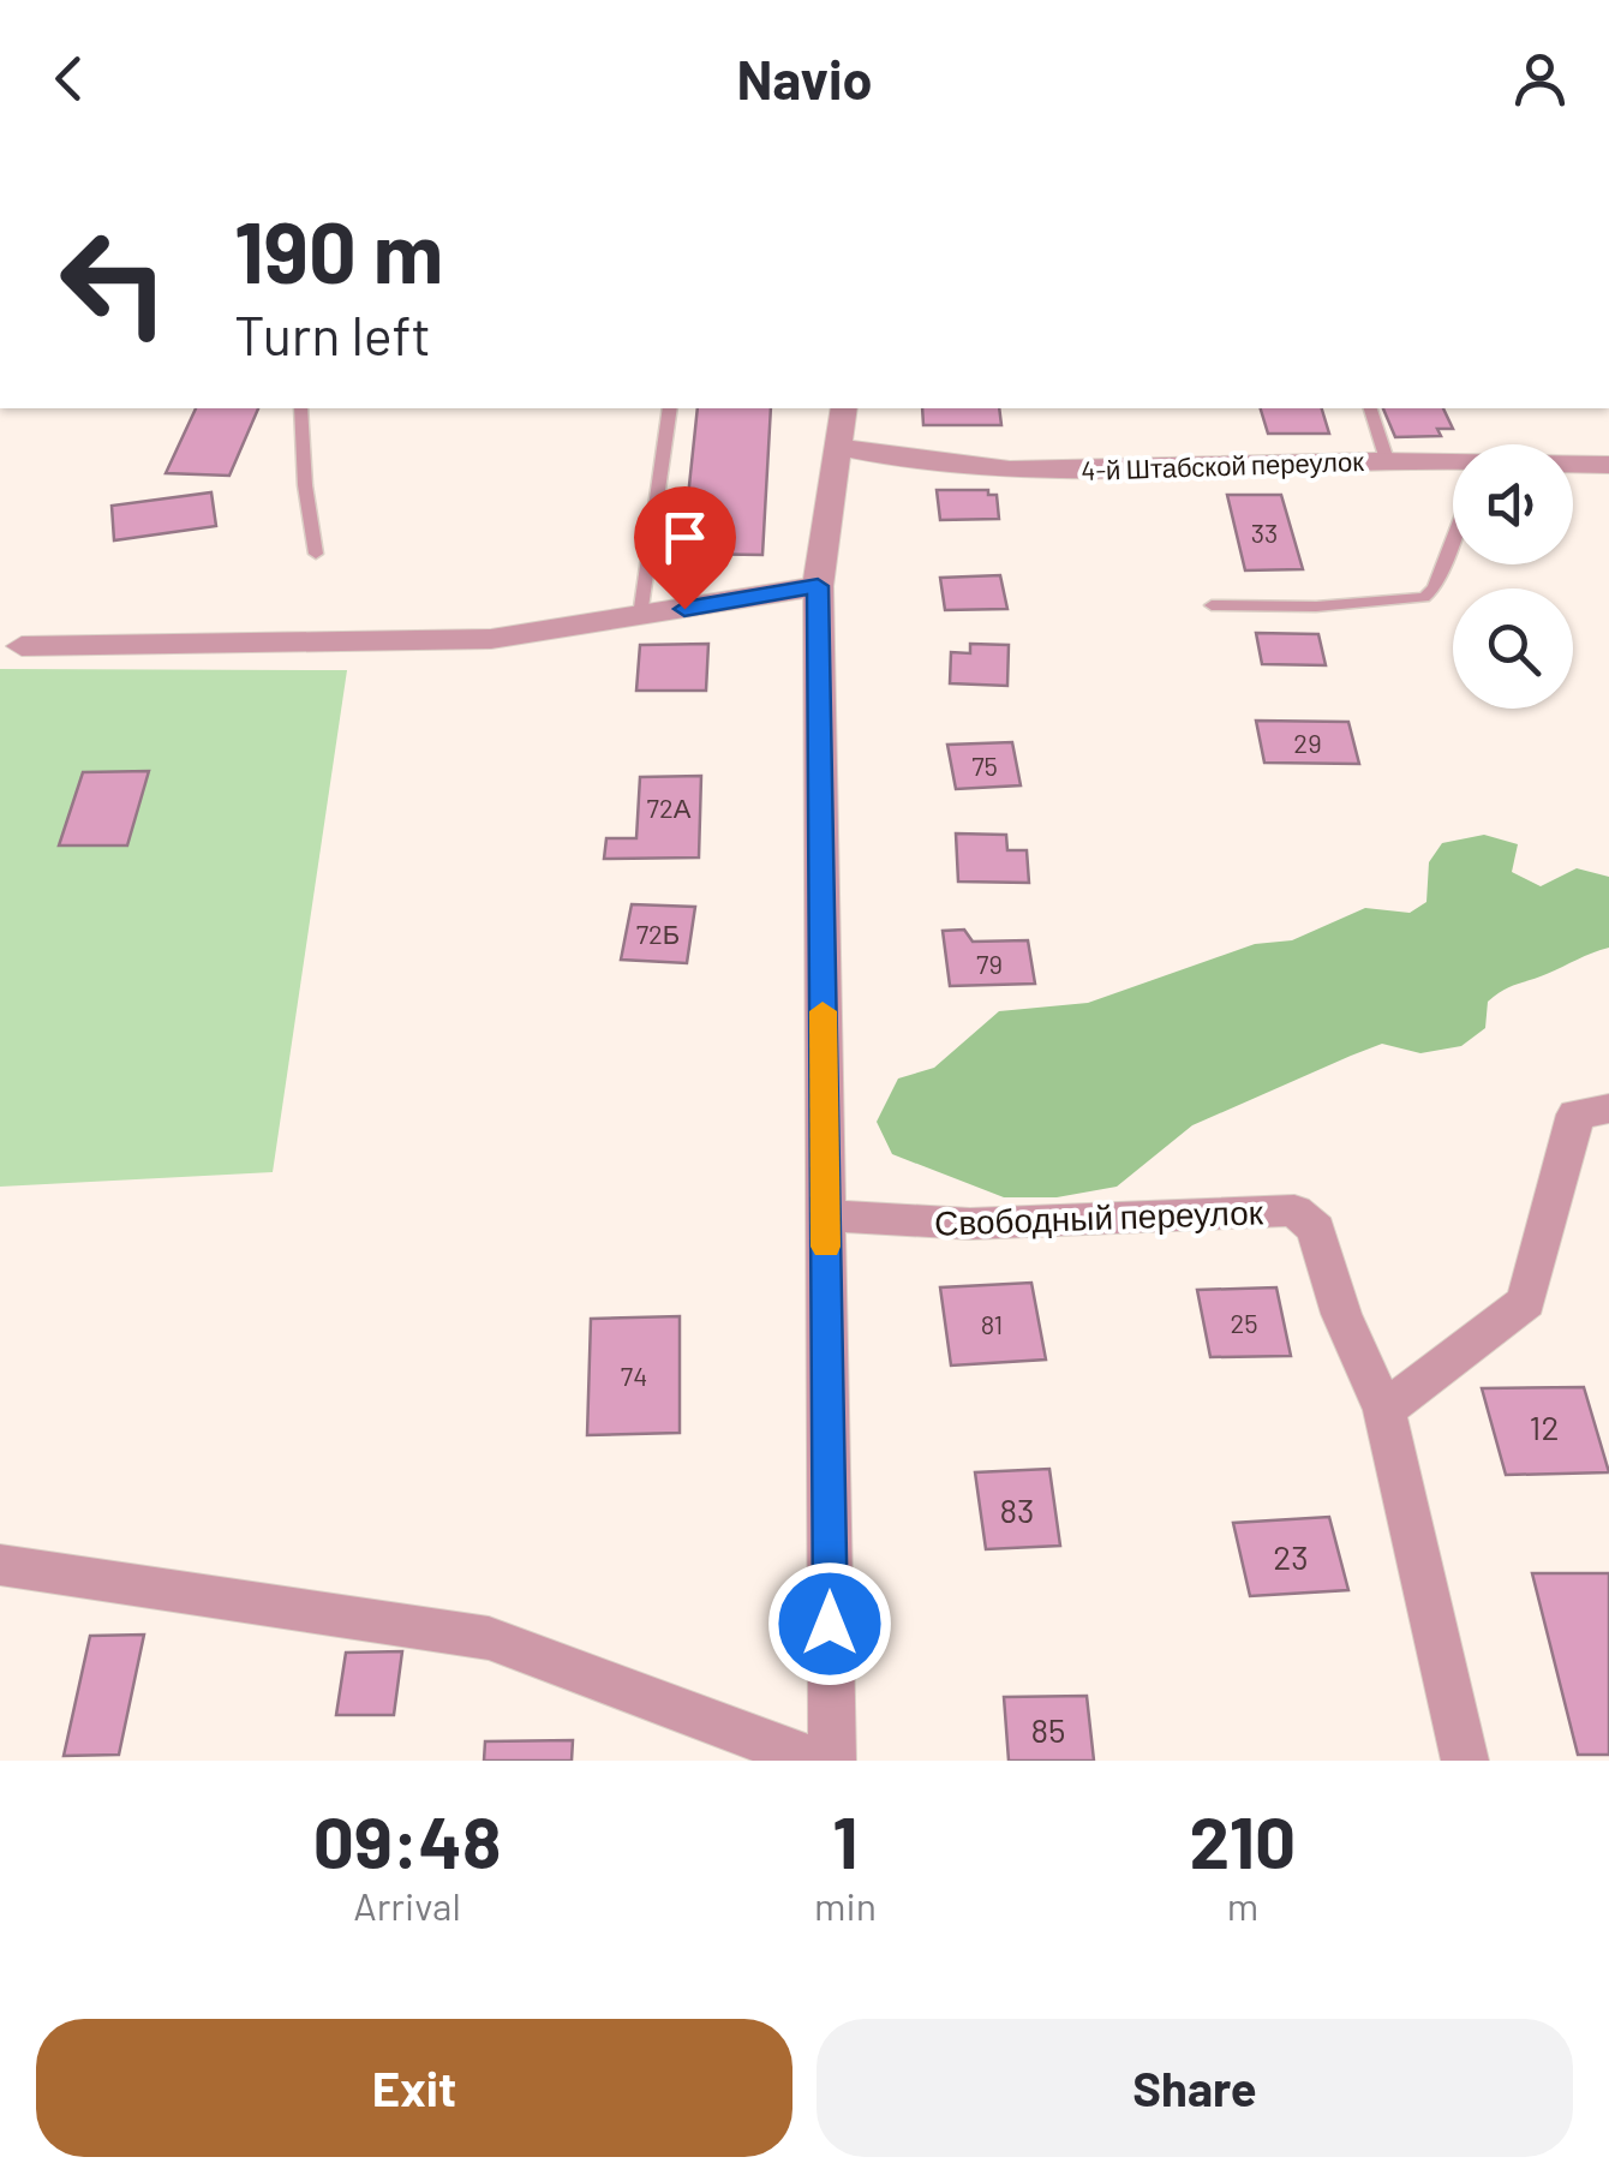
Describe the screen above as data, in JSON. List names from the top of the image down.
{
  "streets": {
    "street": ["4-й Штабской переулок", "Свободный переулок"]
  },
  "house_numbers": [
    "33",
    "29",
    "75",
    "72А",
    "72Б",
    "79",
    "25",
    "81",
    "74",
    "12",
    "83",
    "23",
    "85"
  ],
  "page": {
    "header": "Navio",
    "turn": ["190 m", "Turn left"],
    "eta": [
      "09:48",
      "Arrival",
      "1",
      "min",
      "210",
      "m"
    ],
    "buttons": ["Exit", "Share"]
  }
}
